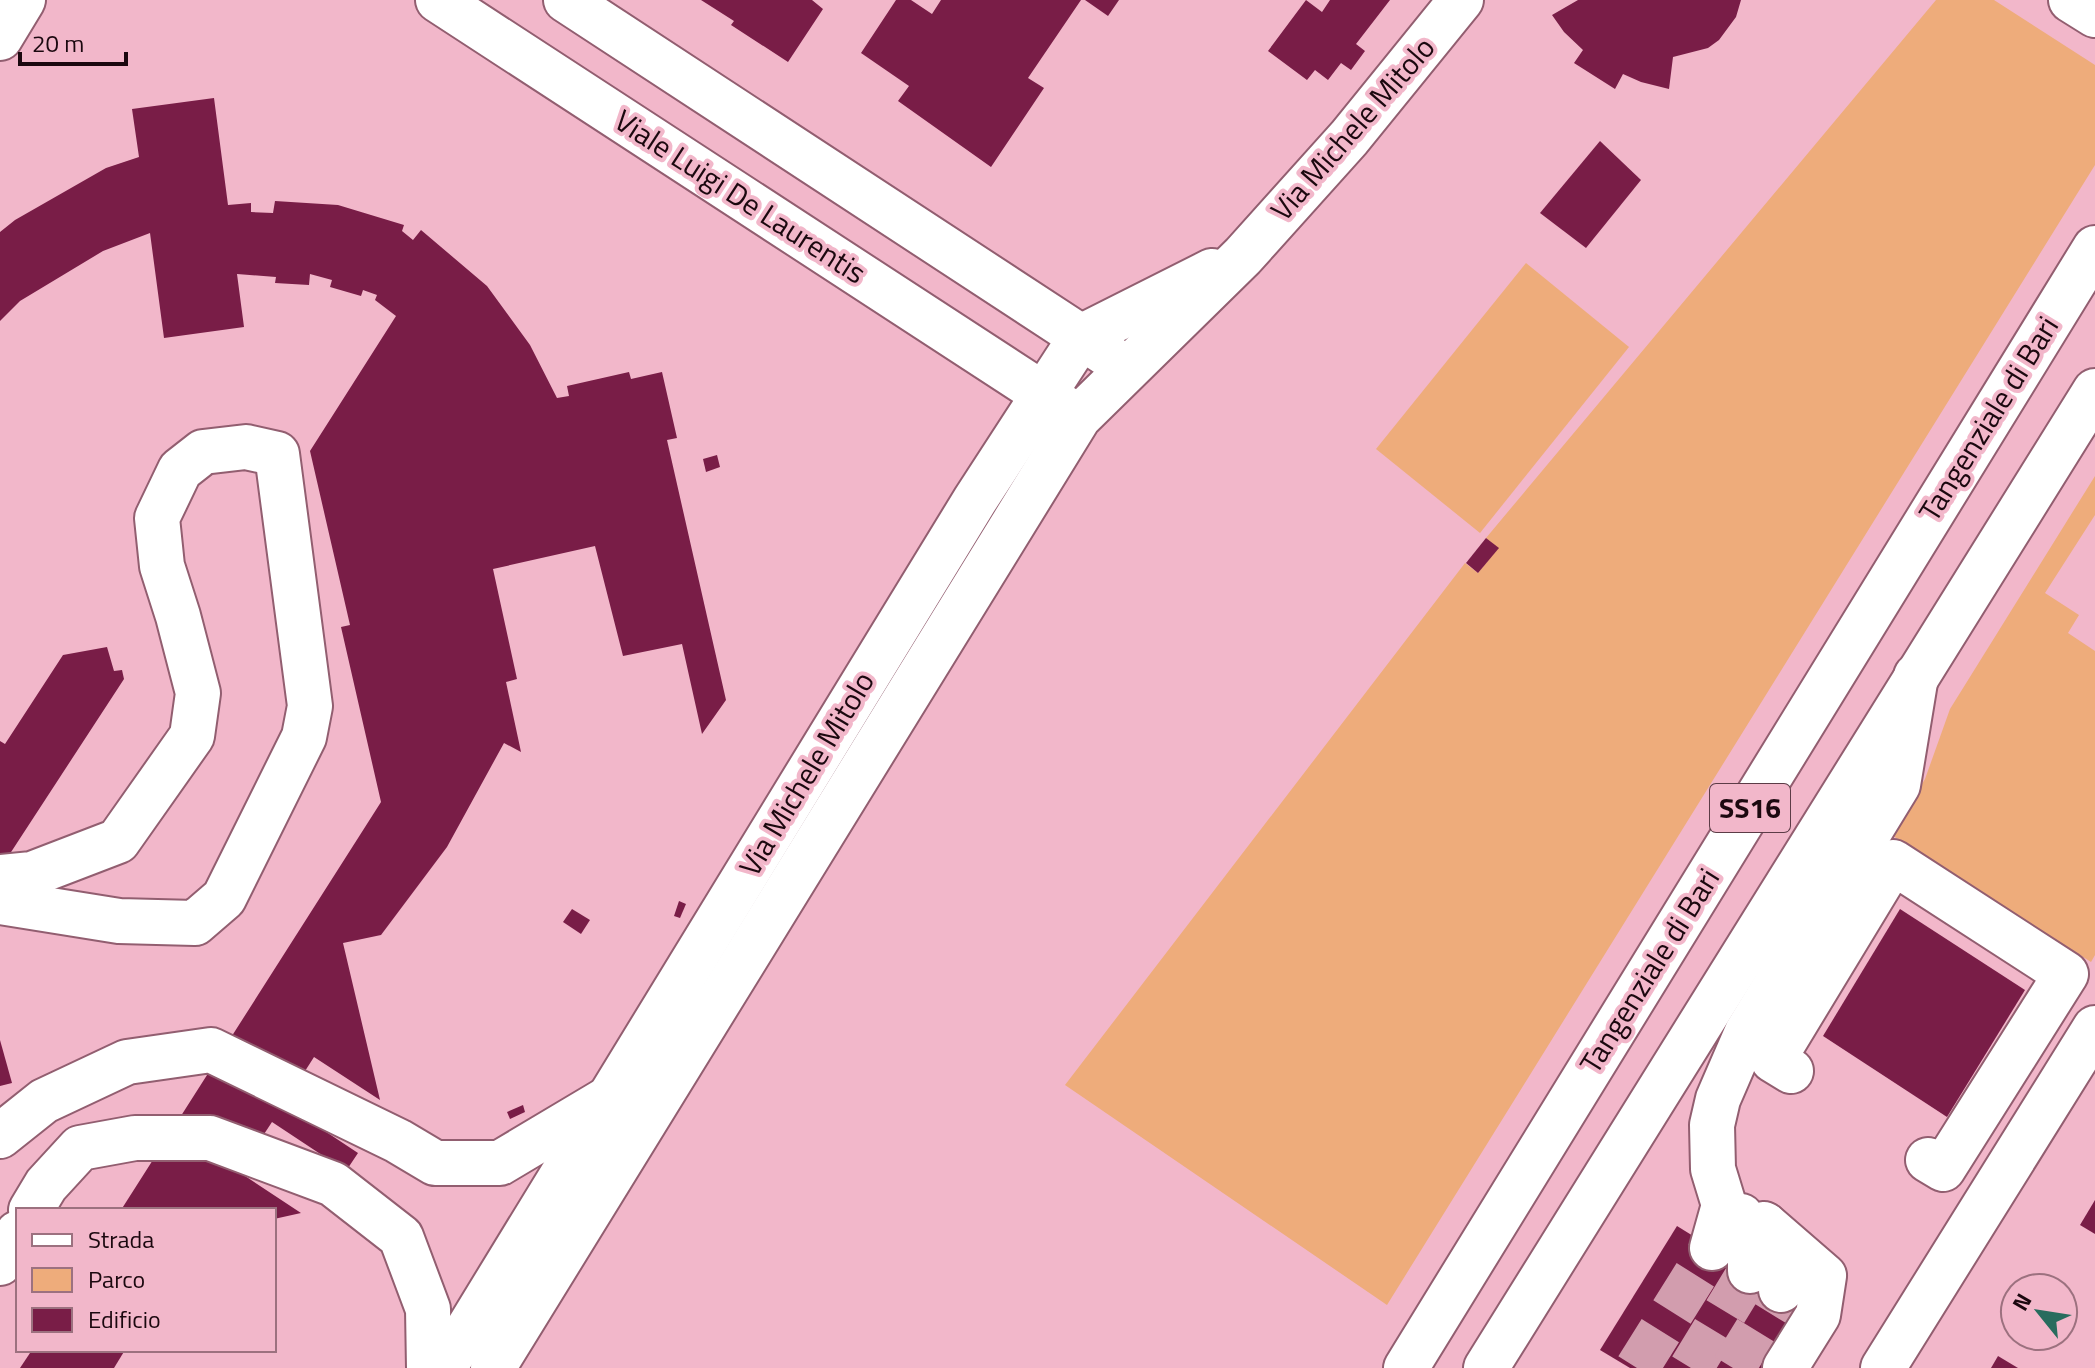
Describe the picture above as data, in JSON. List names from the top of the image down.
{
  "streets": {
    "main road": [
      "Via Michele Mitolo",
      "Viale Luigi De Laurentis",
      "Tangenziale di Bari",
      "SS16"
    ]
  },
  "crossings": [
    ["Via Michele Mitolo", "Viale Luigi De Laurentis"]
  ],
  "legend": ["Strada", "Parco", "Edificio"],
  "scale_bar": "20 m",
  "north": "top left"
}
